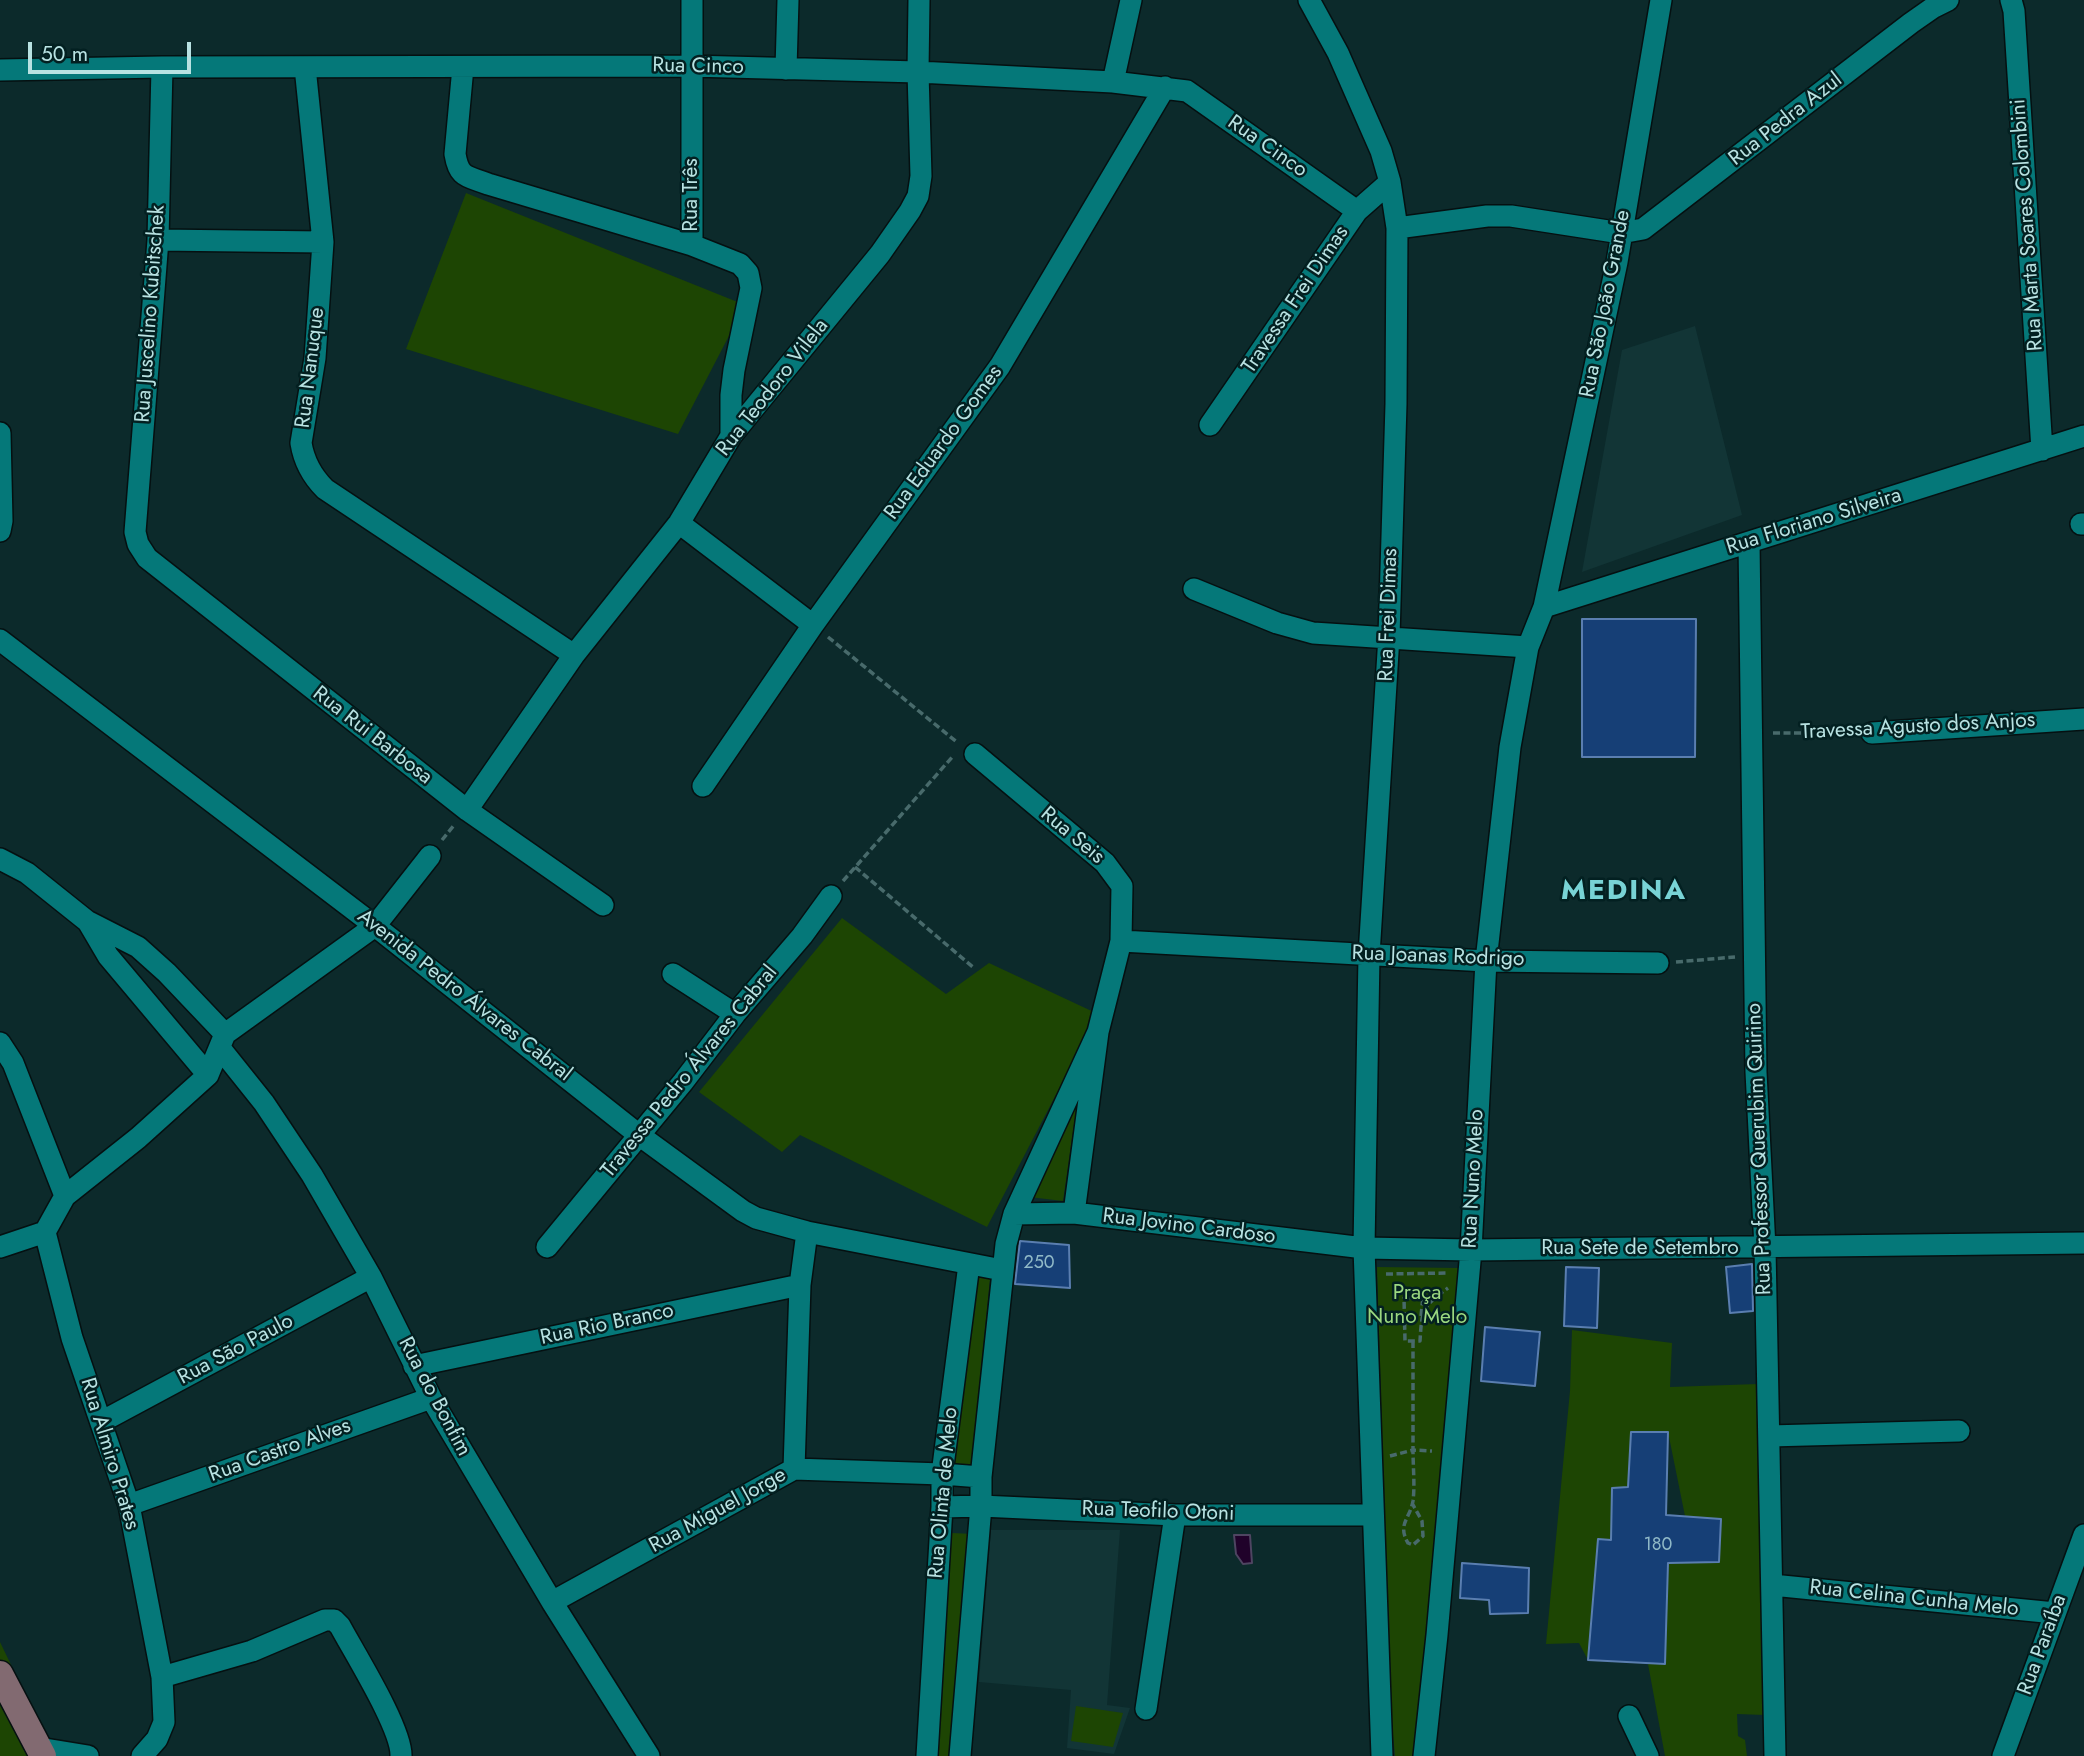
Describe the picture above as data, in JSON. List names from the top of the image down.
{
  "streets": {
    "street": [
      "Rua Cinco",
      "Rua Pedra Azul",
      "Rua Três",
      "Rua Marta Soares Colombini",
      "Travessa Frei Dimas",
      "Rua São João Grande",
      "Rua Juscelino Kubitschek",
      "Rua Nanuque",
      "Rua Teodoro Vilela",
      "Rua Eduardo Gomes",
      "Rua Floriano Silveira",
      "Rua Frei Dimas",
      "Travessa Agusto dos Anjos",
      "Rua Rui Barbosa",
      "Rua Seis",
      "Rua Joanas Rodrigo",
      "Avenida Pedro Álvares Cabral",
      "Travessa Pedro Álvares Cabral",
      "Rua Professor Querubim Quirino",
      "Rua Nuno Melo",
      "Rua Jovino Cardoso",
      "Rua Sete de Setembro",
      "Rua Rio Branco",
      "Rua São Paulo",
      "Rua do Bonfim",
      "Rua Castro Alves",
      "Rua Almiro Prates",
      "Rua Olinta de Melo",
      "Rua Miguel Jorge",
      "Rua Teofilo Otoni",
      "Rua Celina Cunha Melo",
      "Rua Paraíba"
    ]
  },
  "crossings": [
    ["Rua Cinco", "Rua Três"],
    ["Rua Cinco", "Travessa Frei Dimas"],
    ["Rua Cinco", "Rua Juscelino Kubitschek"],
    ["Rua Cinco", "Rua Nanuque"],
    ["Rua Cinco", "Rua Teodoro Vilela"],
    ["Rua Cinco", "Rua Eduardo Gomes"],
    ["Rua Pedra Azul", "Rua São João Grande"],
    ["Rua Três", "Rua Teodoro Vilela"],
    ["Rua Marta Soares Colombini", "Rua Floriano Silveira"],
    ["Travessa Frei Dimas", "Rua Frei Dimas"],
    ["Rua São João Grande", "Rua Floriano Silveira"],
    ["Rua São João Grande", "Rua Nuno Melo"],
    ["Rua Juscelino Kubitschek", "Rua Rui Barbosa"],
    ["Rua Nanuque", "Rua Teodoro Vilela"],
    ["Rua Teodoro Vilela", "Rua Rui Barbosa"],
    ["Rua Floriano Silveira", "Rua Professor Querubim Quirino"],
    ["Rua Floriano Silveira", "Rua Nuno Melo"],
    ["Rua Frei Dimas", "Rua Joanas Rodrigo"],
    ["Rua Frei Dimas", "Rua Jovino Cardoso"],
    ["Rua Frei Dimas", "Rua Sete de Setembro"],
    ["Travessa Agusto dos Anjos", "Rua Professor Querubim Quirino"],
    ["Rua Seis", "Rua Joanas Rodrigo"],
    ["Rua Seis", "Rua Olinta de Melo"],
    ["Rua Joanas Rodrigo", "Rua Nuno Melo"],
    ["Rua Joanas Rodrigo", "Rua Olinta de Melo"],
    ["Avenida Pedro Álvares Cabral", "Travessa Pedro Álvares Cabral"],
    ["Avenida Pedro Álvares Cabral", "Rua Olinta de Melo"],
    ["Rua Professor Querubim Quirino", "Rua Sete de Setembro"],
    ["Rua Professor Querubim Quirino", "Rua Celina Cunha Melo"],
    ["Rua Nuno Melo", "Rua Sete de Setembro"],
    ["Rua Jovino Cardoso", "Rua Sete de Setembro"],
    ["Rua Jovino Cardoso", "Rua Olinta de Melo"],
    ["Rua Rio Branco", "Rua do Bonfim"],
    ["Rua São Paulo", "Rua do Bonfim"],
    ["Rua São Paulo", "Rua Almiro Prates"],
    ["Rua do Bonfim", "Rua Castro Alves"],
    ["Rua do Bonfim", "Rua Miguel Jorge"],
    ["Rua Castro Alves", "Rua Almiro Prates"],
    ["Rua Olinta de Melo", "Rua Miguel Jorge"],
    ["Rua Olinta de Melo", "Rua Teofilo Otoni"],
    ["Rua Celina Cunha Melo", "Rua Paraíba"]
  ],
  "districts": ["MEDINA"],
  "parks": ["Praça Nuno Melo"],
  "house_numbers": ["250", "180"],
  "scale_bar": "50 m"
}
